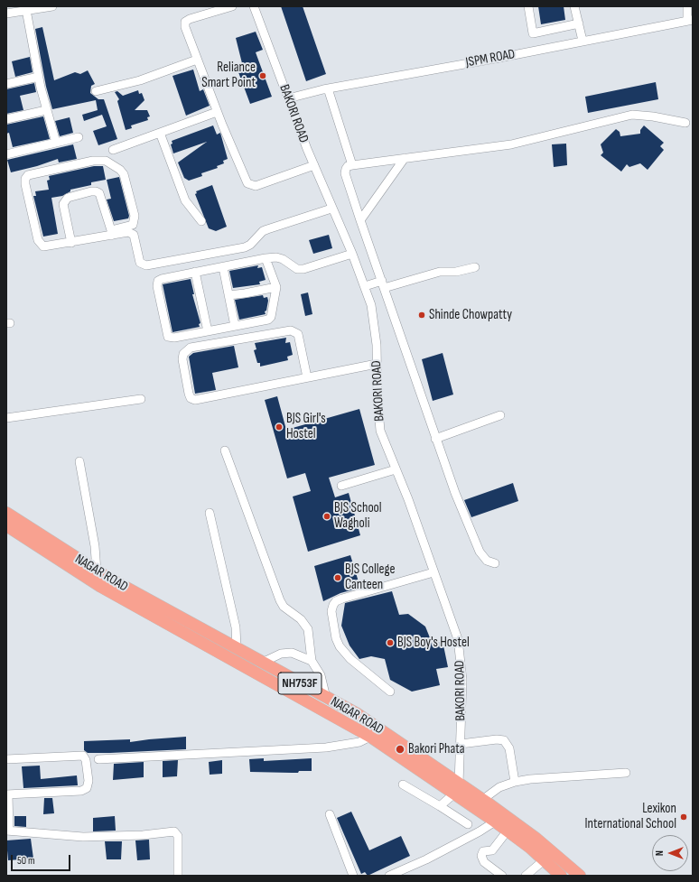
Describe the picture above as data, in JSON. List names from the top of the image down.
{
  "streets": {
    "highway": ["NAGAR ROAD", "NH753F"],
    "street": ["JSPM ROAD", "BAKORI ROAD"]
  },
  "crossings": [
    ["JSPM ROAD", "BAKORI ROAD"],
    ["BAKORI ROAD", "NAGAR ROAD"]
  ],
  "places": [
    "Reliance Smart Point",
    "Shinde Chowpatty",
    "BJS Girl's Hostel",
    "BJS School Wagholi",
    "BJS College Canteen",
    "BJS Boy's Hostel",
    "Bakori Phata",
    "Lexikon International School"
  ],
  "scale_bar": "50 m",
  "north": "left"
}
